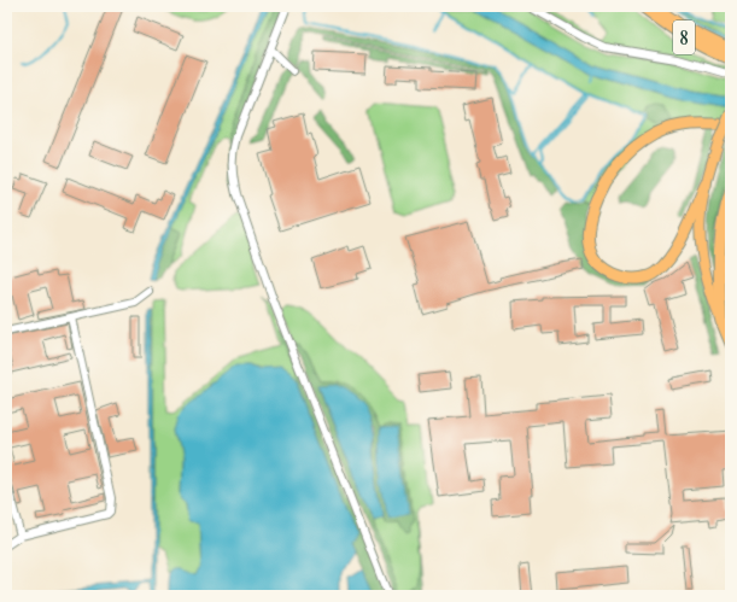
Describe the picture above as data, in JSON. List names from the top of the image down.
{
  "streets": {
    "highway": ["8"]
  }
}
